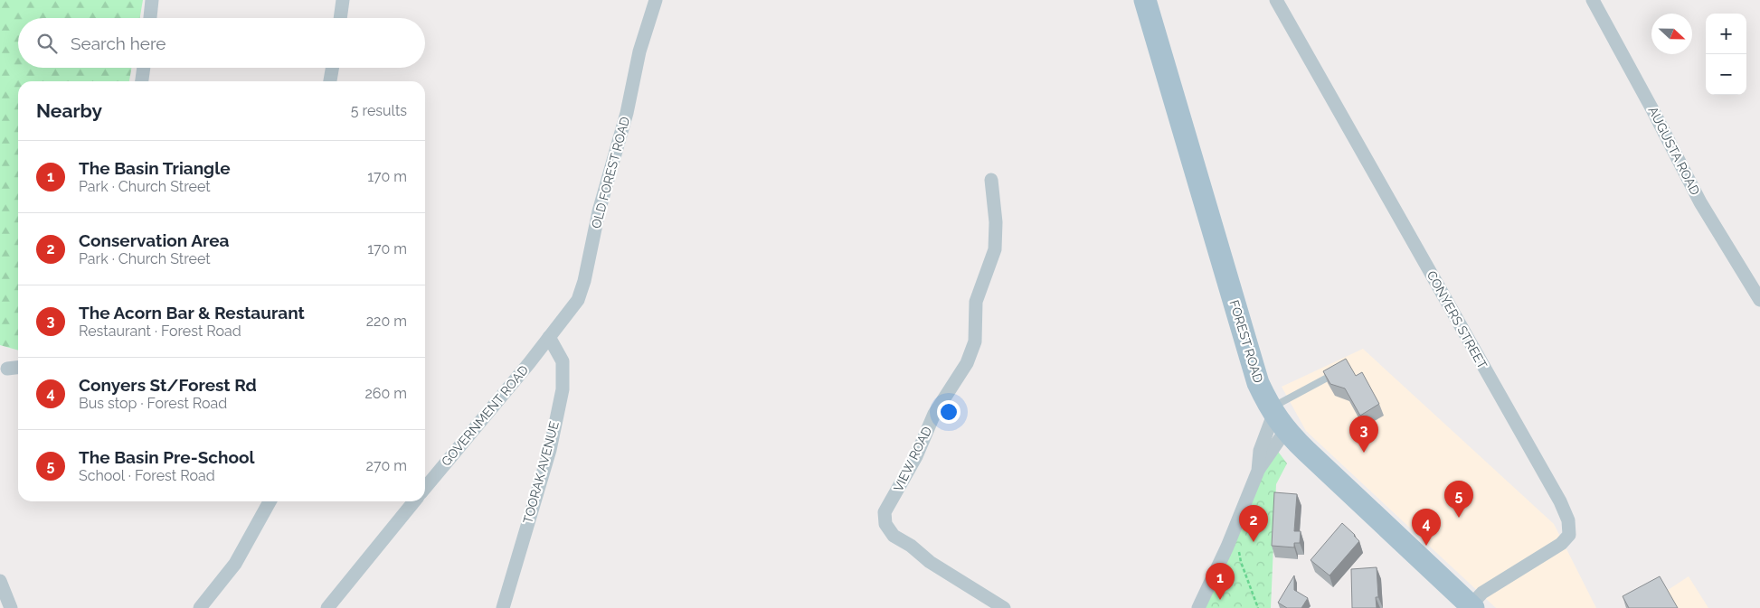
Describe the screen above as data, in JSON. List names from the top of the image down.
{
  "streets": {
    "main road": ["FOREST ROAD"],
    "street": [
      "AUGUSTA ROAD",
      "OLD FOREST ROAD",
      "CONYERS STREET",
      "GOVERNMENT ROAD",
      "VIEW ROAD",
      "TOORAK AVENUE"
    ]
  },
  "crossings": [
    ["OLD FOREST ROAD", "GOVERNMENT ROAD"],
    ["OLD FOREST ROAD", "TOORAK AVENUE"],
    ["CONYERS STREET", "FOREST ROAD"],
    ["GOVERNMENT ROAD", "TOORAK AVENUE"]
  ],
  "north": "right",
  "page": {
    "map_buttons": ["+", "−"],
    "search": "Search here",
    "heading": ["Nearby", "5 results"],
    "list": [
      {
        "mark": "1",
        "name": "The Basin Triangle",
        "note": "Park · Church Street",
        "value": "170 m"
      },
      {
        "mark": "2",
        "name": "Conservation Area",
        "note": "Park · Church Street",
        "value": "170 m"
      },
      {
        "mark": "3",
        "name": "The Acorn Bar & Restaurant",
        "note": "Restaurant · Forest Road",
        "value": "220 m"
      },
      {
        "mark": "4",
        "name": "Conyers St/Forest Rd",
        "note": "Bus stop · Forest Road",
        "value": "260 m"
      },
      {
        "mark": "5",
        "name": "The Basin Pre-School",
        "note": "School · Forest Road",
        "value": "270 m"
      }
    ],
    "pins": [
      "3",
      "5",
      "2",
      "4",
      "1"
    ]
  }
}
